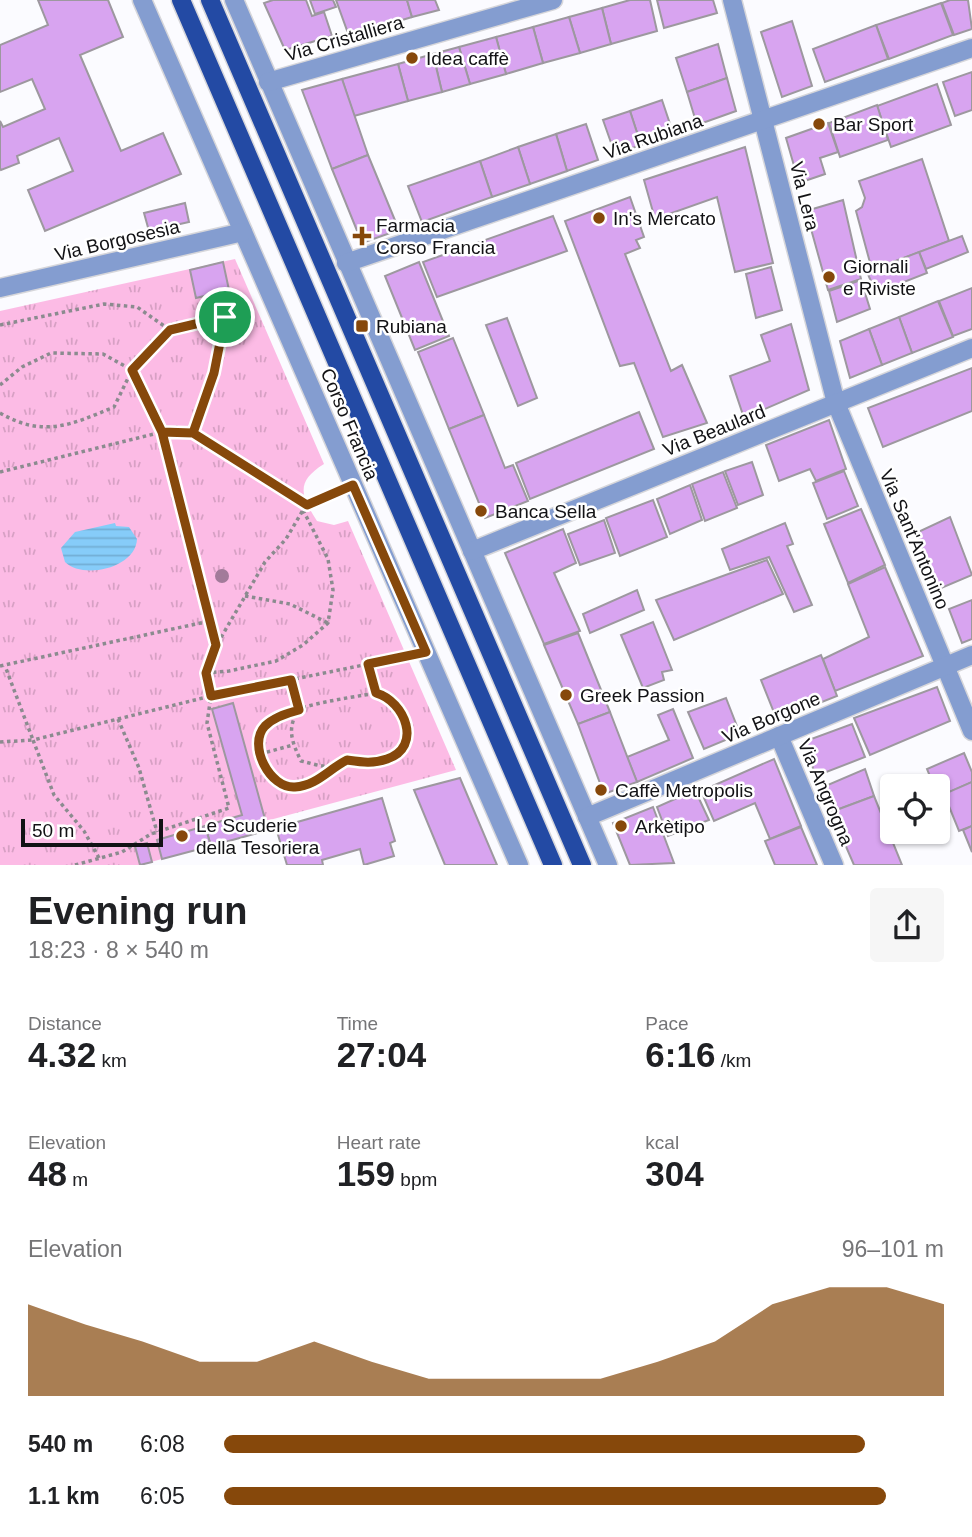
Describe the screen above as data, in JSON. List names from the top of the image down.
{
  "streets": {
    "main road": ["Corso Francia"],
    "street": [
      "Via Cristalliera",
      "Via Rubiana",
      "Via Lera",
      "Via Borgosesia",
      "Via Beaulard",
      "Via Sant'Antonino",
      "Via Borgone",
      "Via Angrogna"
    ]
  },
  "crossings": [
    ["Via Rubiana", "Via Lera"],
    ["Via Lera", "Via Beaulard"],
    ["Via Lera", "Via Sant'Antonino"],
    ["Via Borgosesia", "Corso Francia"],
    ["Via Beaulard", "Via Sant'Antonino"],
    ["Via Sant'Antonino", "Via Borgone"],
    ["Via Borgone", "Via Angrogna"]
  ],
  "places": {
    "other": [
      "Idea caffè",
      "Bar Sport",
      "In's Mercato",
      "Giornali e Riviste",
      "Banca Sella",
      "Greek Passion",
      "Caffè Metropolis",
      "Arkètipo",
      "Le Scuderie della Tesoriera"
    ],
    "health": ["Farmacia Corso Francia"],
    "transit": ["Rubiana"]
  },
  "scale_bar": "50 m",
  "page": {
    "scale": "50 m",
    "heading": ["Evening run", "18:23 · 8 × 540 m"],
    "stats": [
      ["Distance", "4.32 km"],
      ["Time", "27:04"],
      ["Pace", "6:16 /km"],
      ["Elevation", "48 m"],
      ["Heart rate", "159 bpm"],
      ["kcal", "304"]
    ],
    "chart": ["Elevation", "96–101 m"],
    "list": [
      {
        "name": "540 m",
        "note": "6:08"
      },
      {
        "name": "1.1 km",
        "note": "6:05"
      }
    ]
  }
}
